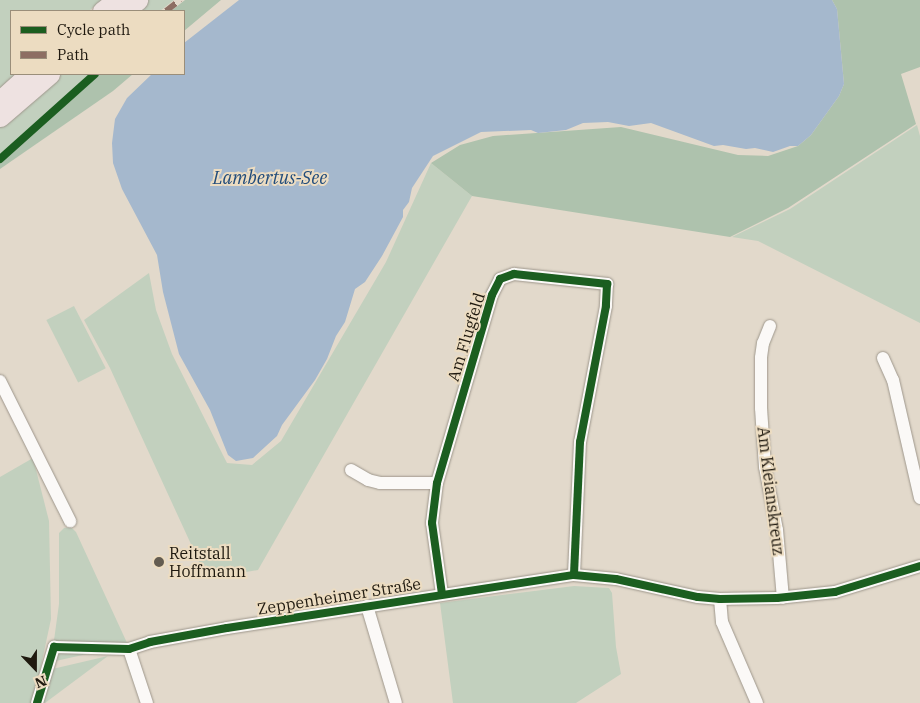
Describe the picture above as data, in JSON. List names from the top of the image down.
{
  "streets": {
    "street": ["Am Flugfeld", "Am Kleianskreuz", "Zeppenheimer Straße"]
  },
  "crossings": [
    ["Am Flugfeld", "Zeppenheimer Straße"],
    ["Am Kleianskreuz", "Zeppenheimer Straße"]
  ],
  "water": ["Lambertus-See"],
  "places": ["Reitstall Hoffmann"],
  "legend": ["Cycle path", "Path"],
  "north": "bottom"
}
